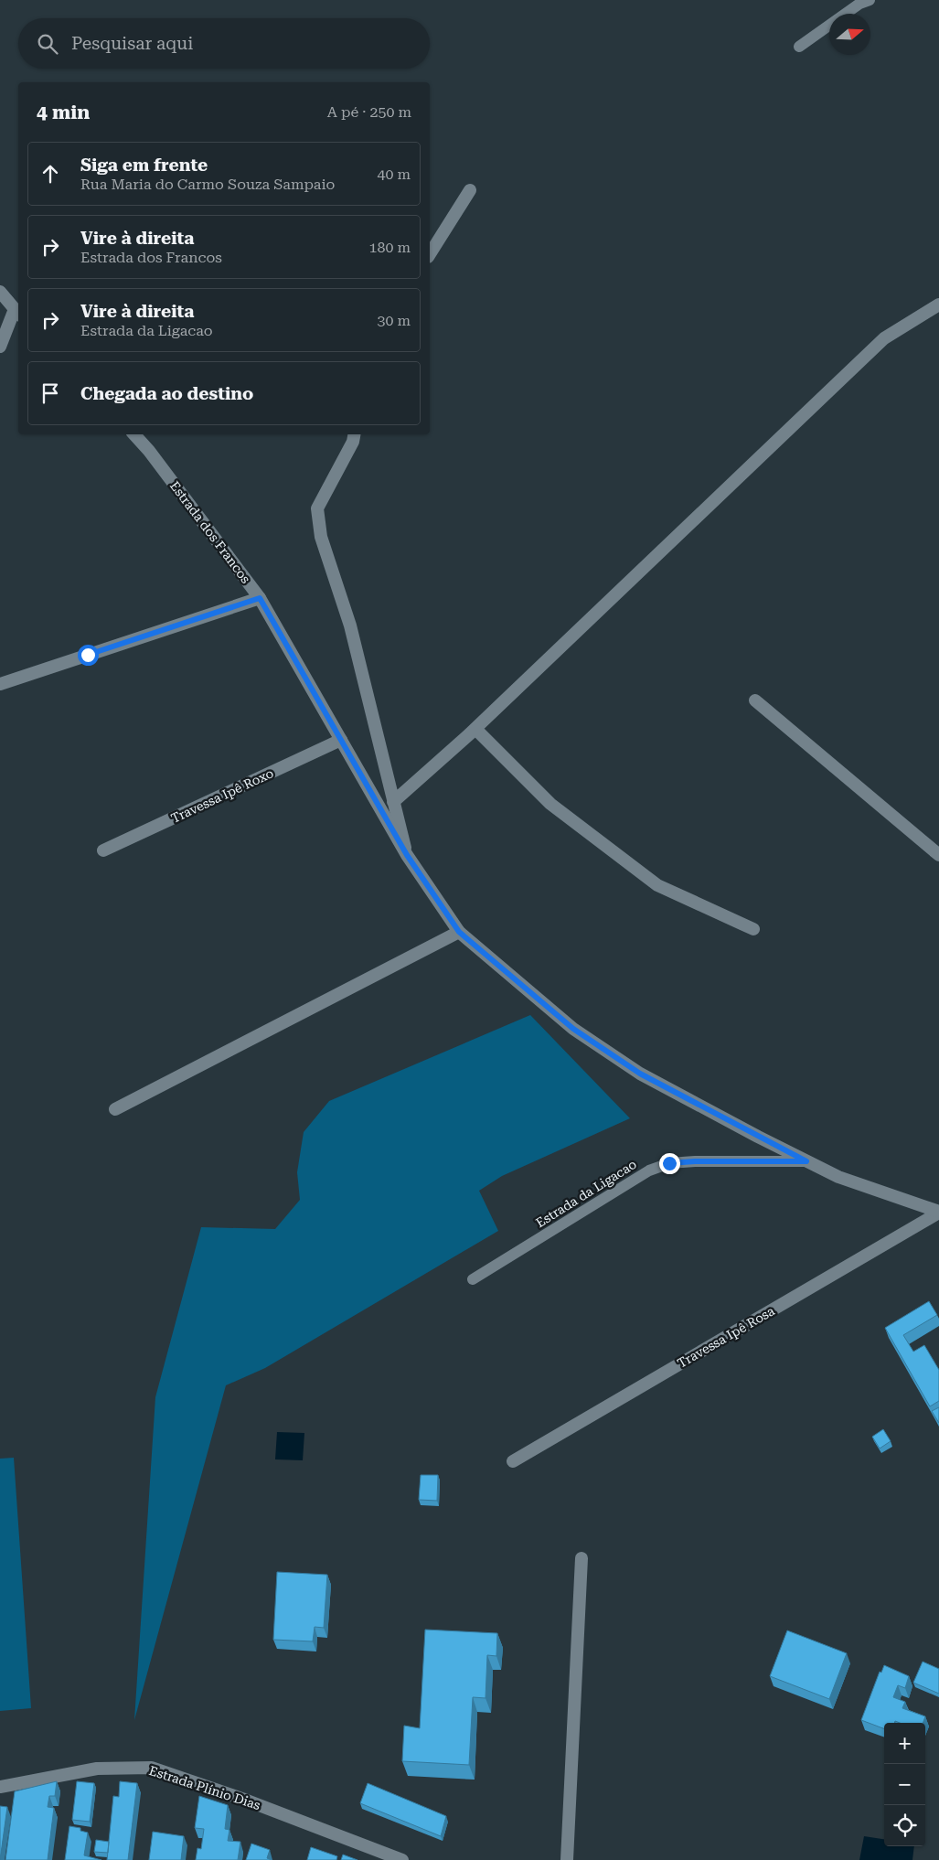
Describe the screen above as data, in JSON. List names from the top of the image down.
{
  "streets": {
    "street": [
      "Estrada dos Francos",
      "Travessa Ipê Roxo",
      "Travessa Ipê Rosa",
      "Estrada Plínio Dias"
    ],
    "lane": ["Estrada da Ligacao"]
  },
  "crossings": [
    ["Estrada dos Francos", "Travessa Ipê Roxo"],
    ["Estrada dos Francos", "Estrada da Ligacao"],
    ["Estrada dos Francos", "Travessa Ipê Rosa"]
  ],
  "north": "right",
  "page": {
    "search": "Pesquisar aqui",
    "heading": ["4 min", "A pé · 250 m"],
    "list": [
      ["Siga em frente", "Rua Maria do Carmo Souza Sampaio", "40 m"],
      ["Vire à direita", "Estrada dos Francos", "180 m"],
      ["Vire à direita", "Estrada da Ligacao", "30 m"],
      "Chegada ao destino"
    ],
    "map_buttons": ["+", "−"]
  }
}
